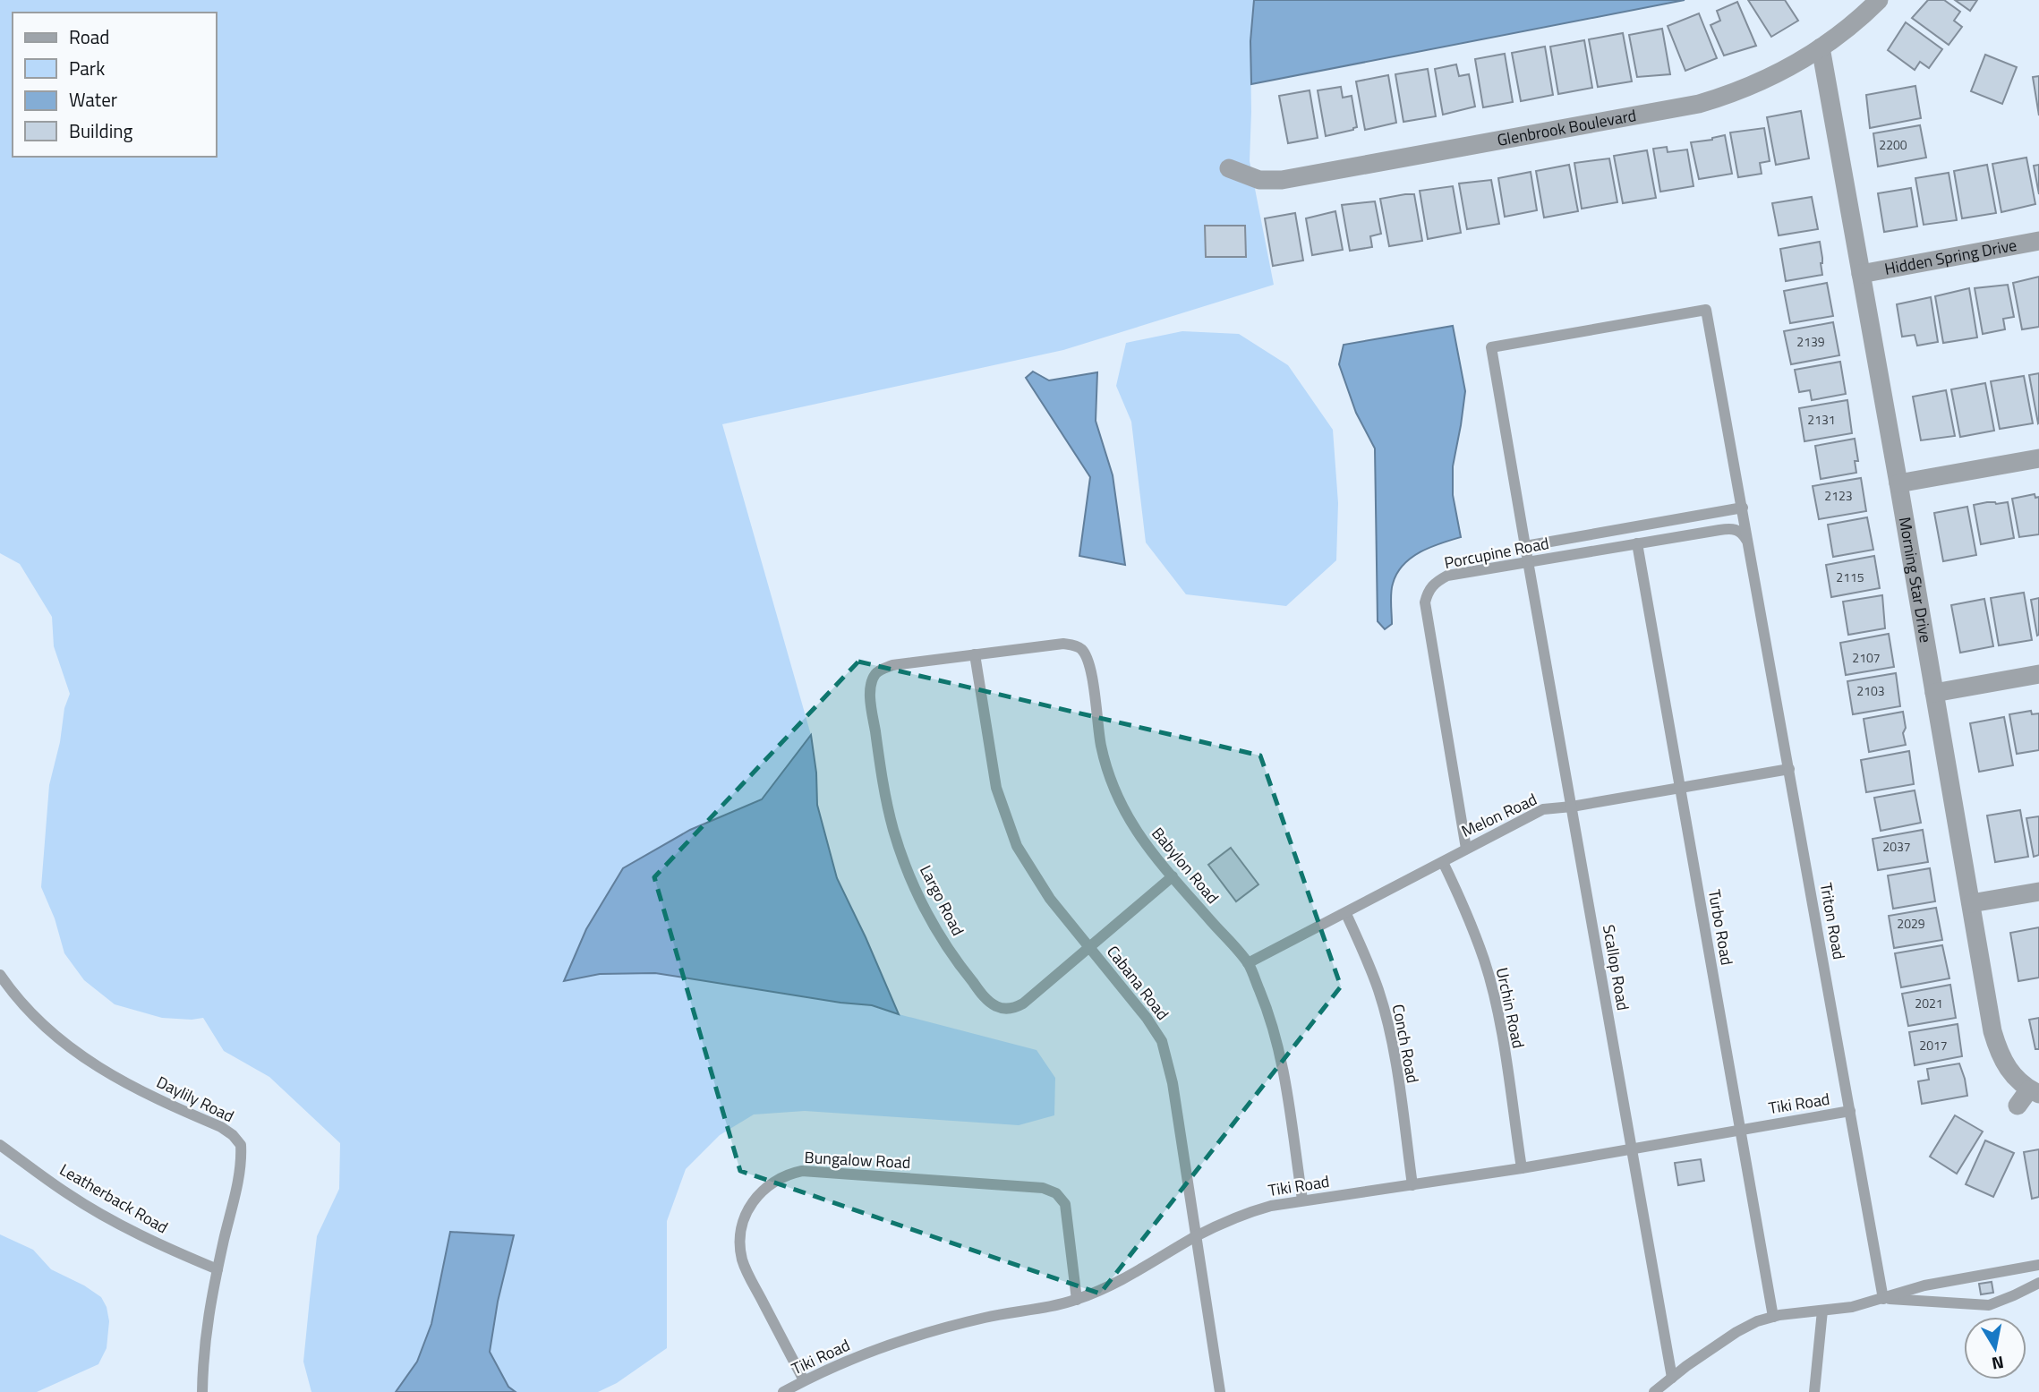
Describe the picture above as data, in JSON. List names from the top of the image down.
{
  "streets": {
    "street": ["Glenbrook Boulevard", "Hidden Spring Drive", "Morning Star Drive"],
    "lane": [
      "Porcupine Road",
      "Melon Road",
      "Babylon Road",
      "Largo Road",
      "Triton Road",
      "Turbo Road",
      "Scallop Road",
      "Cabana Road",
      "Urchin Road",
      "Conch Road",
      "Daylily Road",
      "Tiki Road",
      "Bungalow Road",
      "Leatherback Road"
    ]
  },
  "crossings": [
    ["Glenbrook Boulevard", "Morning Star Drive"],
    ["Hidden Spring Drive", "Morning Star Drive"],
    ["Porcupine Road", "Melon Road"],
    ["Porcupine Road", "Triton Road"],
    ["Porcupine Road", "Turbo Road"],
    ["Porcupine Road", "Scallop Road"],
    ["Melon Road", "Babylon Road"],
    ["Melon Road", "Triton Road"],
    ["Melon Road", "Turbo Road"],
    ["Melon Road", "Scallop Road"],
    ["Melon Road", "Urchin Road"],
    ["Melon Road", "Conch Road"],
    ["Babylon Road", "Largo Road"],
    ["Babylon Road", "Cabana Road"],
    ["Babylon Road", "Tiki Road"],
    ["Largo Road", "Cabana Road"],
    ["Triton Road", "Scallop Road"],
    ["Triton Road", "Tiki Road"],
    ["Turbo Road", "Tiki Road"],
    ["Scallop Road", "Tiki Road"],
    ["Cabana Road", "Tiki Road"],
    ["Urchin Road", "Tiki Road"],
    ["Conch Road", "Tiki Road"],
    ["Daylily Road", "Leatherback Road"],
    ["Tiki Road", "Bungalow Road"]
  ],
  "house_numbers": [
    "2200",
    "2139",
    "2131",
    "2123",
    "2115",
    "2107",
    "2103",
    "2037",
    "2029",
    "2021",
    "2017"
  ],
  "legend": [
    "Road",
    "Park",
    "Water",
    "Building"
  ],
  "north": "bottom"
}
